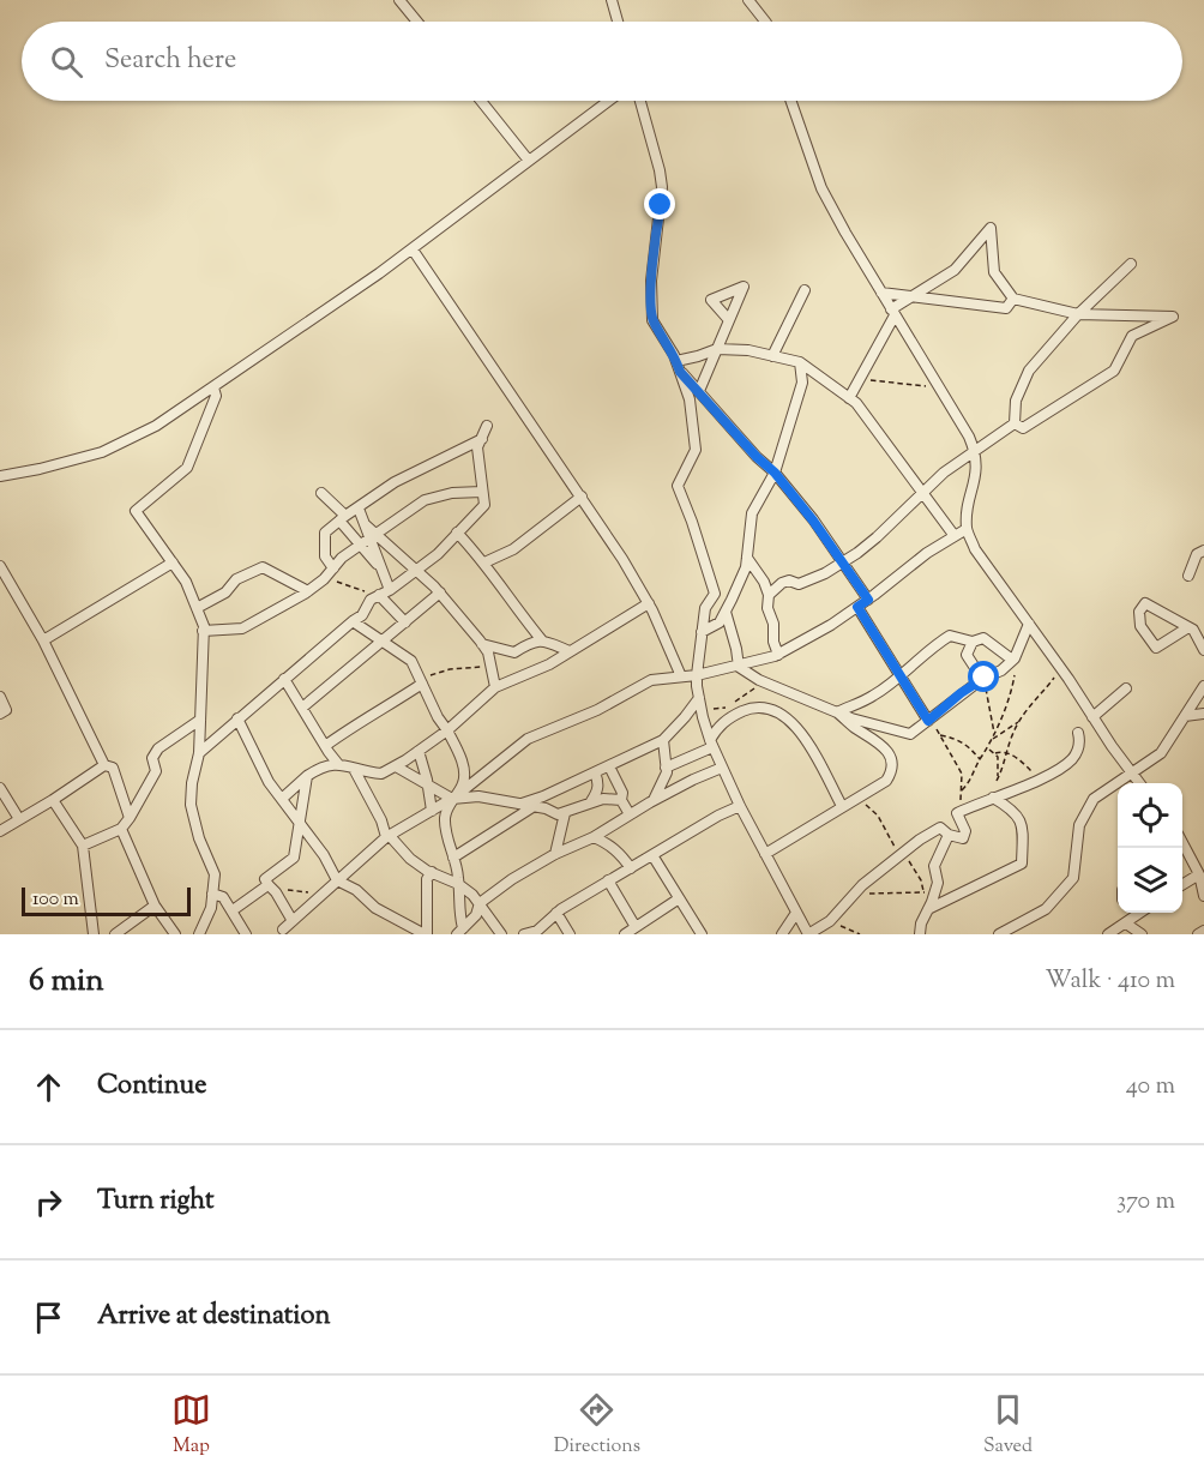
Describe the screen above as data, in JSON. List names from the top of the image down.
{
  "scale_bar": "100 m",
  "page": {
    "search": "Search here",
    "scale": "100 m",
    "heading": ["6 min", "Walk · 410 m"],
    "list": [
      ["Continue", "40 m"],
      ["Turn right", "370 m"],
      "Arrive at destination"
    ],
    "nav": ["Map", "Directions", "Saved"]
  }
}
